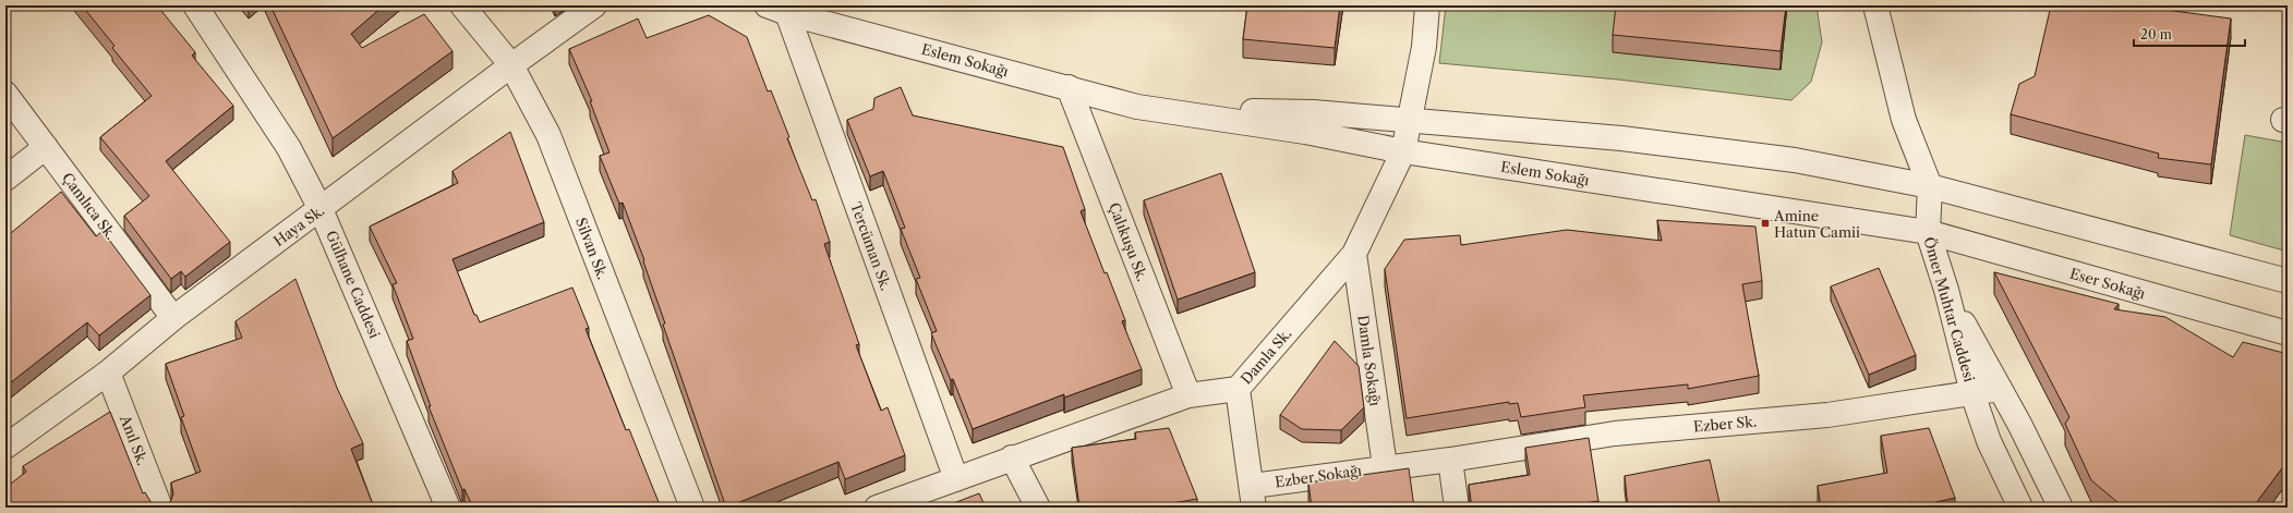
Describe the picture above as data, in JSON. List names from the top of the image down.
{
  "streets": {
    "street": [
      "Eslem Sokağı",
      "Çamlıca Sk.",
      "Haya Sk.",
      "Çalıkuşu Sk.",
      "Tercüman Sk.",
      "Silvan Sk.",
      "Eser Sokağı",
      "Gülhane Caddesi",
      "Ömer Muhtar Caddesi",
      "Damla Sk.",
      "Damla Sokağı",
      "Ezber Sk.",
      "Anıl Sk.",
      "Ezber Sokağı"
    ]
  },
  "crossings": [
    ["Eslem Sokağı", "Çalıkuşu Sk."],
    ["Eslem Sokağı", "Tercüman Sk."],
    ["Eslem Sokağı", "Eser Sokağı"],
    ["Eslem Sokağı", "Ömer Muhtar Caddesi"],
    ["Eslem Sokağı", "Damla Sk."],
    ["Çamlıca Sk.", "Haya Sk."],
    ["Haya Sk.", "Silvan Sk."],
    ["Haya Sk.", "Gülhane Caddesi"],
    ["Haya Sk.", "Anıl Sk."],
    ["Çalıkuşu Sk.", "Damla Sk."],
    ["Tercüman Sk.", "Damla Sk."],
    ["Eser Sokağı", "Ömer Muhtar Caddesi"],
    ["Ömer Muhtar Caddesi", "Ezber Sk."],
    ["Damla Sk.", "Damla Sokağı"],
    ["Damla Sokağı", "Ezber Sk."],
    ["Damla Sokağı", "Ezber Sokağı"],
    ["Ezber Sk.", "Ezber Sokağı"]
  ],
  "places": {
    "transit": ["Amine Hatun Camii"]
  },
  "scale_bar": "20 m"
}
